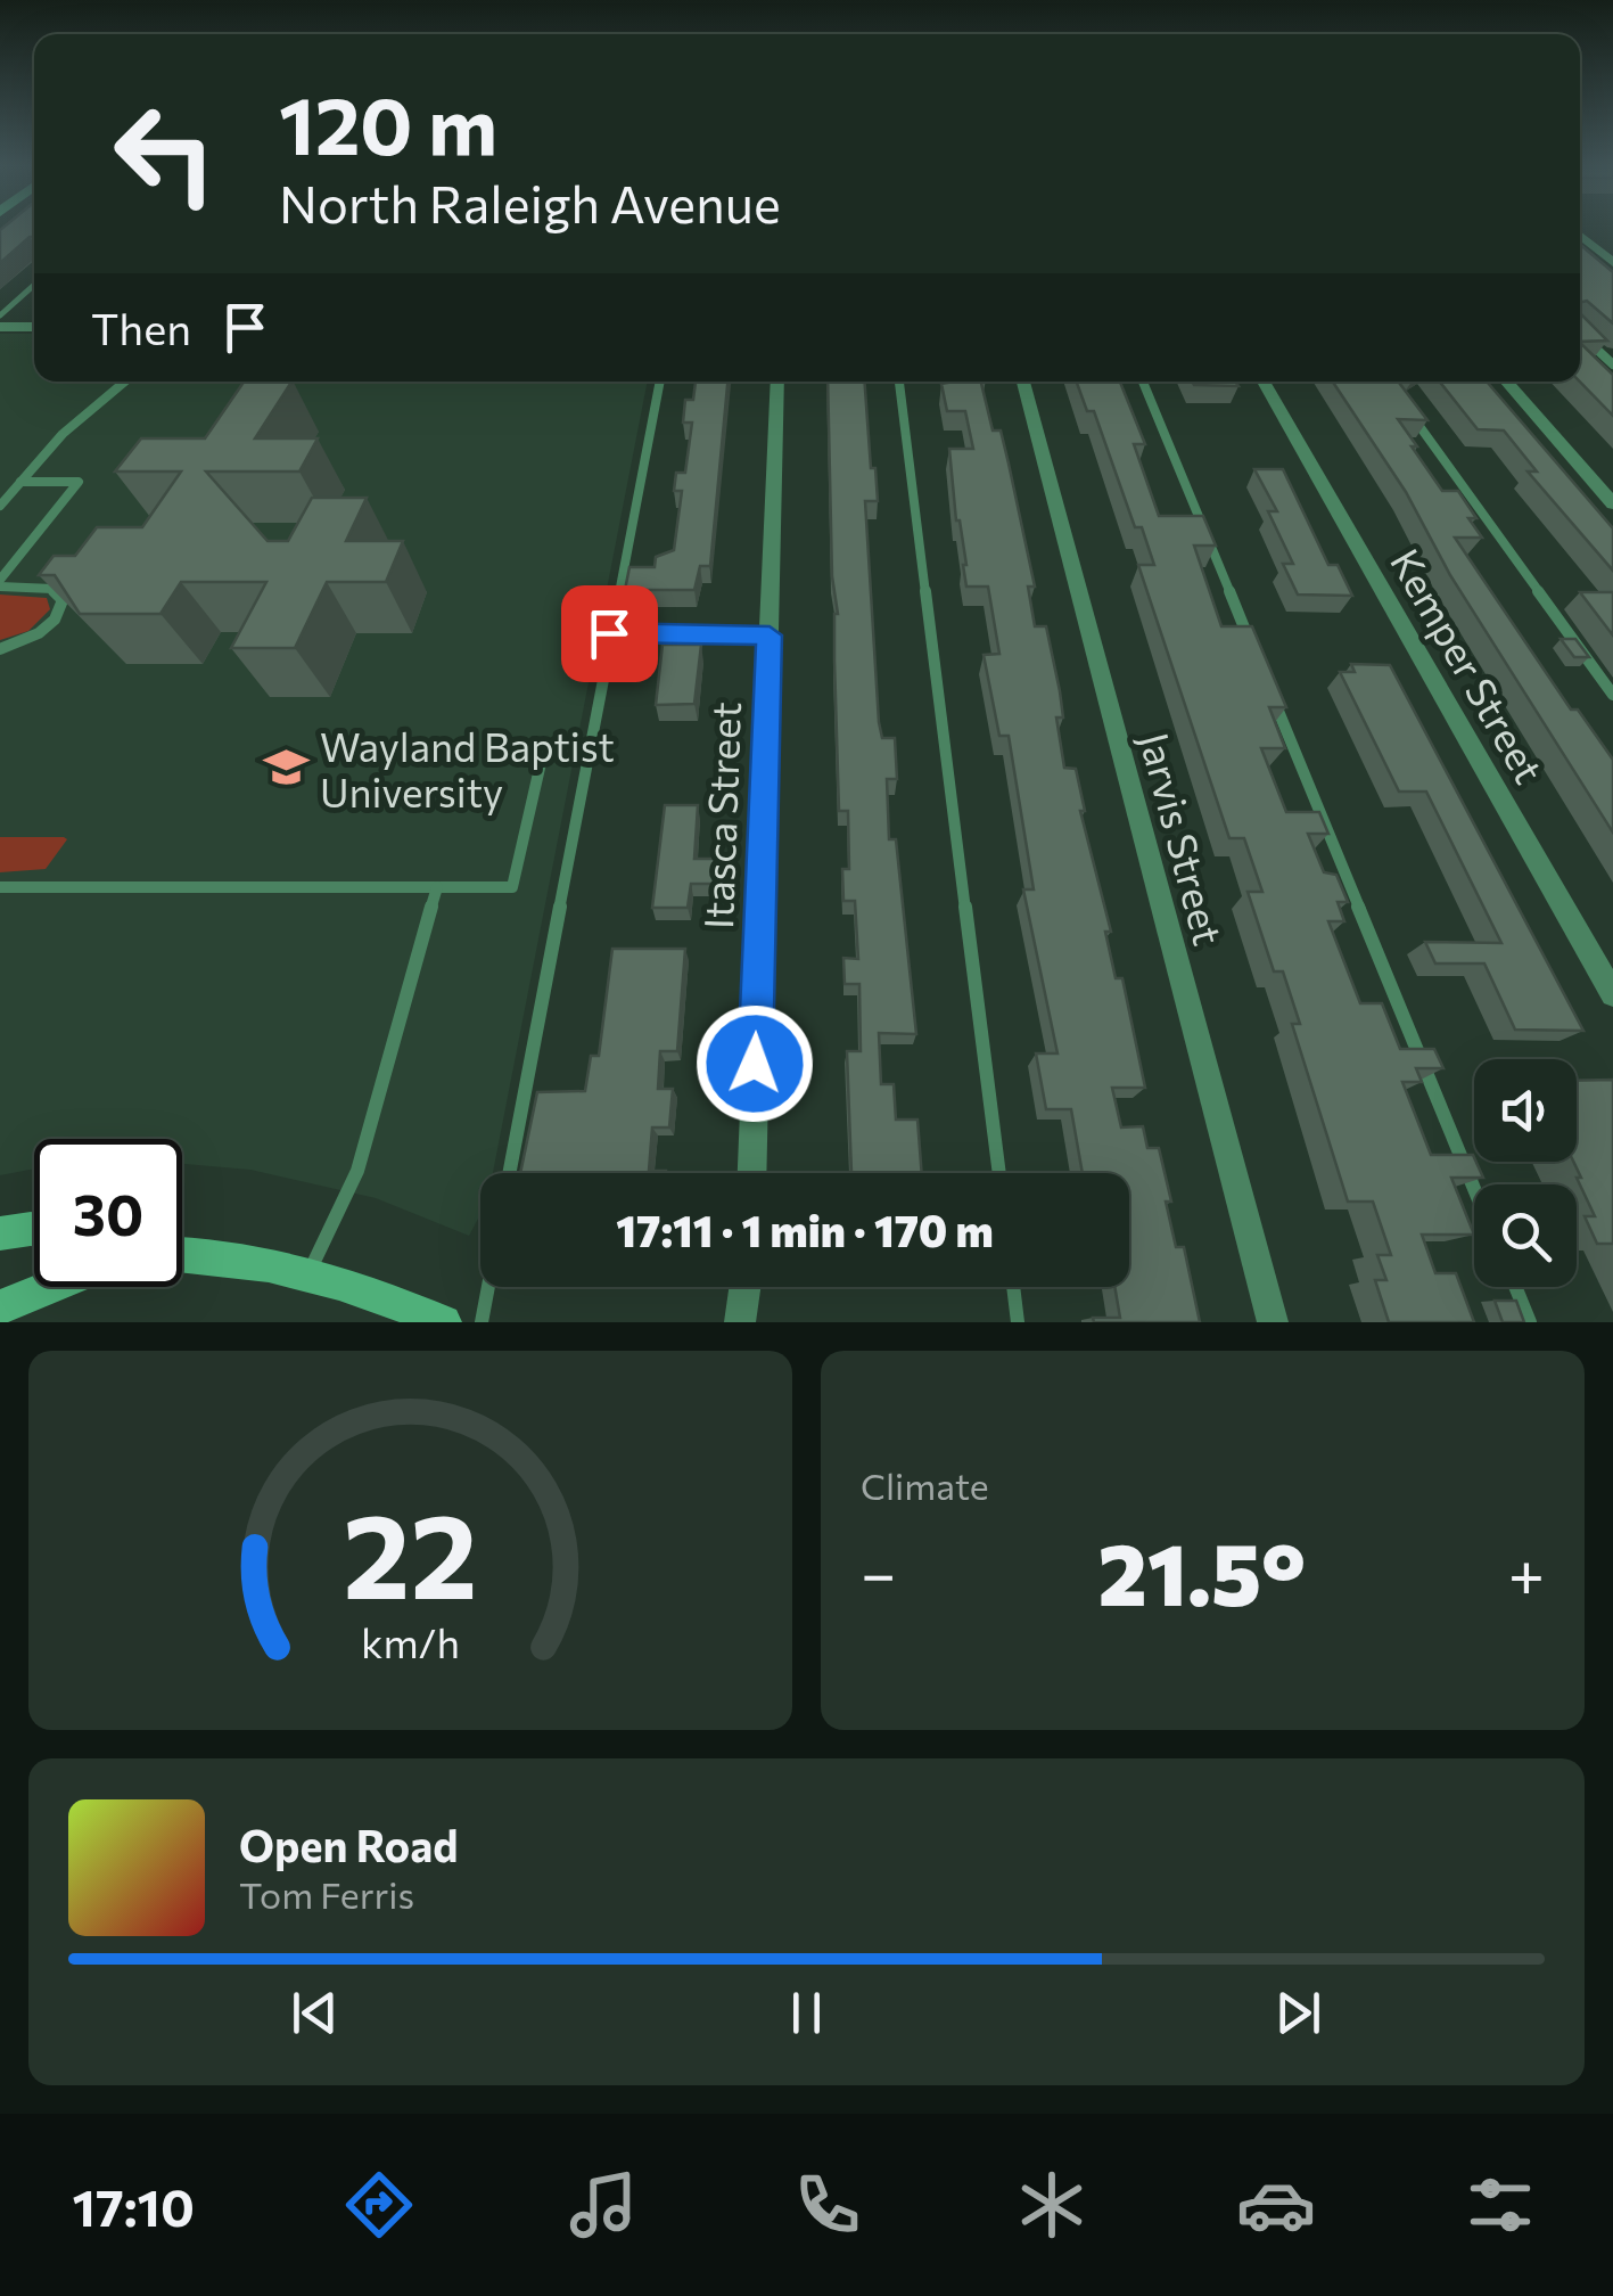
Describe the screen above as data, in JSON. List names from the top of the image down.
{
  "streets": {
    "street": ["Kemper Street", "Itasca Street", "Jarvis Street"]
  },
  "places": {
    "school or university": ["Wayland Baptist University"]
  },
  "page": {
    "turn": ["120 m", "North Raleigh Avenue"],
    "then": "Then",
    "limit": "30",
    "trip": "17:11 · 1 min · 170 m",
    "tile": "Climate",
    "heat": ["−", "21.5°", "+"],
    "song": ["Open Road", "Tom Ferris"],
    "tabs": "17:10",
    "gauge": ["22", "km/h"]
  }
}
